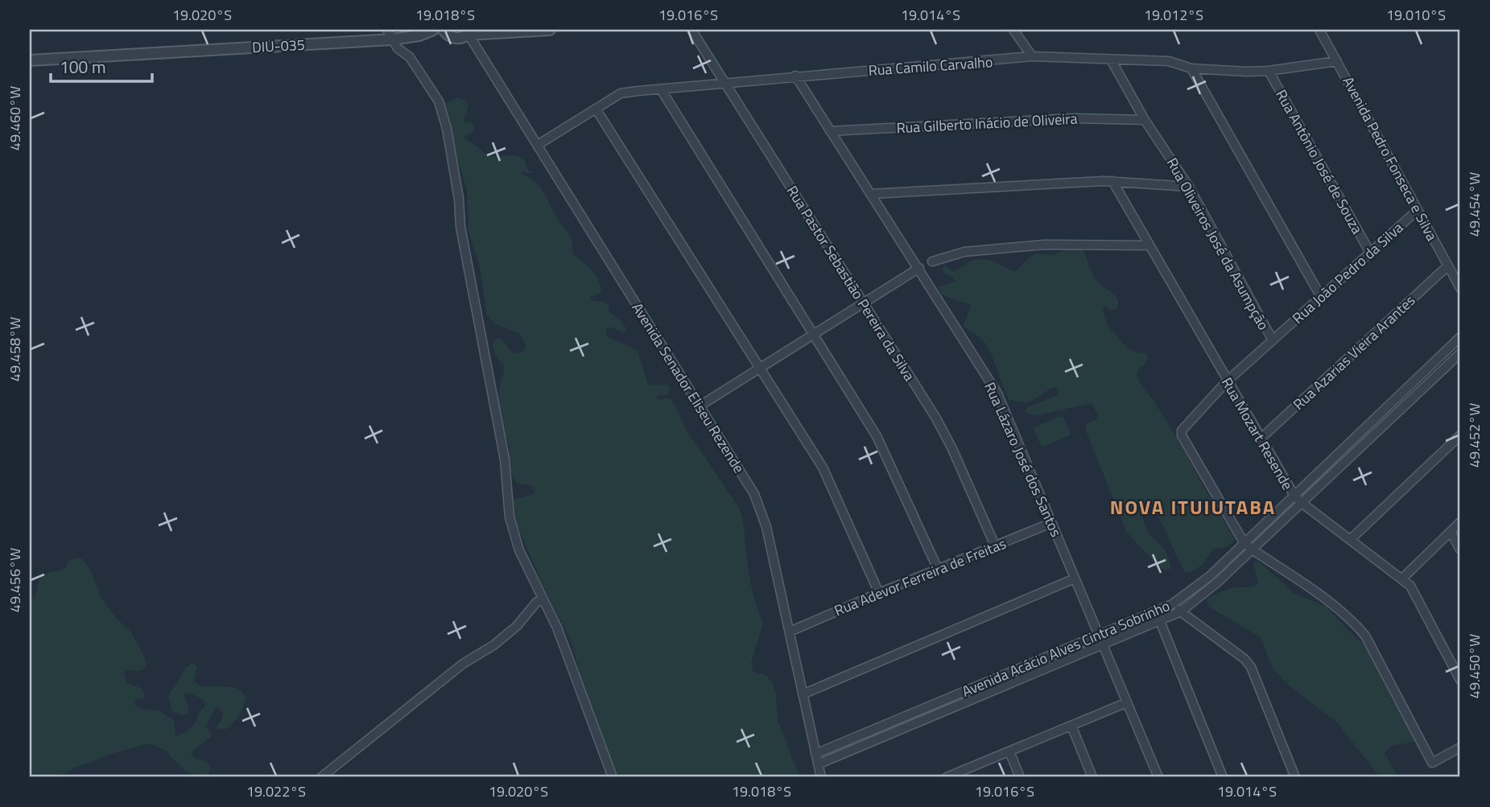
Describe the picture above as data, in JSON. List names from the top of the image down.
{
  "streets": {
    "street": [
      "DIU-035",
      "Rua Camilo Carvalho",
      "Rua Gilberto Inácio de Oliveira",
      "Avenida Pedro Fonseca e Silva",
      "Rua Antônio José de Souza",
      "Rua Oliveiros José da Asumpção",
      "Rua João Pedro da Silva",
      "Rua Pastor Sebastião Pereira da Silva",
      "Rua Azarias Vieira Arantes",
      "Avenida Senador Eliseu Rezende",
      "Rua Mozart Resende",
      "Rua Lázaro José dos Santos",
      "Rua Adevor Ferreira de Freitas",
      "Avenida Acácio Alves Cintra Sobrinho"
    ]
  },
  "crossings": [
    ["Rua Camilo Carvalho", "Avenida Pedro Fonseca e Silva"],
    ["Rua Camilo Carvalho", "Rua Antônio José de Souza"],
    ["Rua Camilo Carvalho", "Rua Oliveiros José da Asumpção"],
    ["Rua Camilo Carvalho", "Rua Pastor Sebastião Pereira da Silva"],
    ["Rua Camilo Carvalho", "Avenida Senador Eliseu Rezende"],
    ["Rua Camilo Carvalho", "Rua Lázaro José dos Santos"],
    ["Rua Gilberto Inácio de Oliveira", "Rua Oliveiros José da Asumpção"],
    ["Rua Gilberto Inácio de Oliveira", "Rua Lázaro José dos Santos"],
    ["Avenida Pedro Fonseca e Silva", "Rua João Pedro da Silva"],
    ["Avenida Pedro Fonseca e Silva", "Rua Azarias Vieira Arantes"],
    ["Rua Antônio José de Souza", "Rua João Pedro da Silva"],
    ["Rua Oliveiros José da Asumpção", "Rua João Pedro da Silva"],
    ["Rua João Pedro da Silva", "Rua Mozart Resende"],
    ["Rua João Pedro da Silva", "Avenida Acácio Alves Cintra Sobrinho"],
    ["Rua Pastor Sebastião Pereira da Silva", "Rua Adevor Ferreira de Freitas"],
    ["Rua Azarias Vieira Arantes", "Rua Mozart Resende"],
    ["Avenida Senador Eliseu Rezende", "Rua Adevor Ferreira de Freitas"],
    ["Avenida Senador Eliseu Rezende", "Avenida Acácio Alves Cintra Sobrinho"],
    ["Rua Mozart Resende", "Avenida Acácio Alves Cintra Sobrinho"],
    ["Rua Lázaro José dos Santos", "Rua Adevor Ferreira de Freitas"],
    ["Rua Lázaro José dos Santos", "Avenida Acácio Alves Cintra Sobrinho"]
  ],
  "districts": ["NOVA ITUIUTABA"],
  "scale_bar": "100 m",
  "coordinates": [
    "19.020°S",
    "19.018°S",
    "19.016°S",
    "19.014°S",
    "19.012°S",
    "19.010°S",
    "49.460°W",
    "49.454°W",
    "49.458°W",
    "49.452°W",
    "49.456°W",
    "49.450°W",
    "19.022°S"
  ]
}
